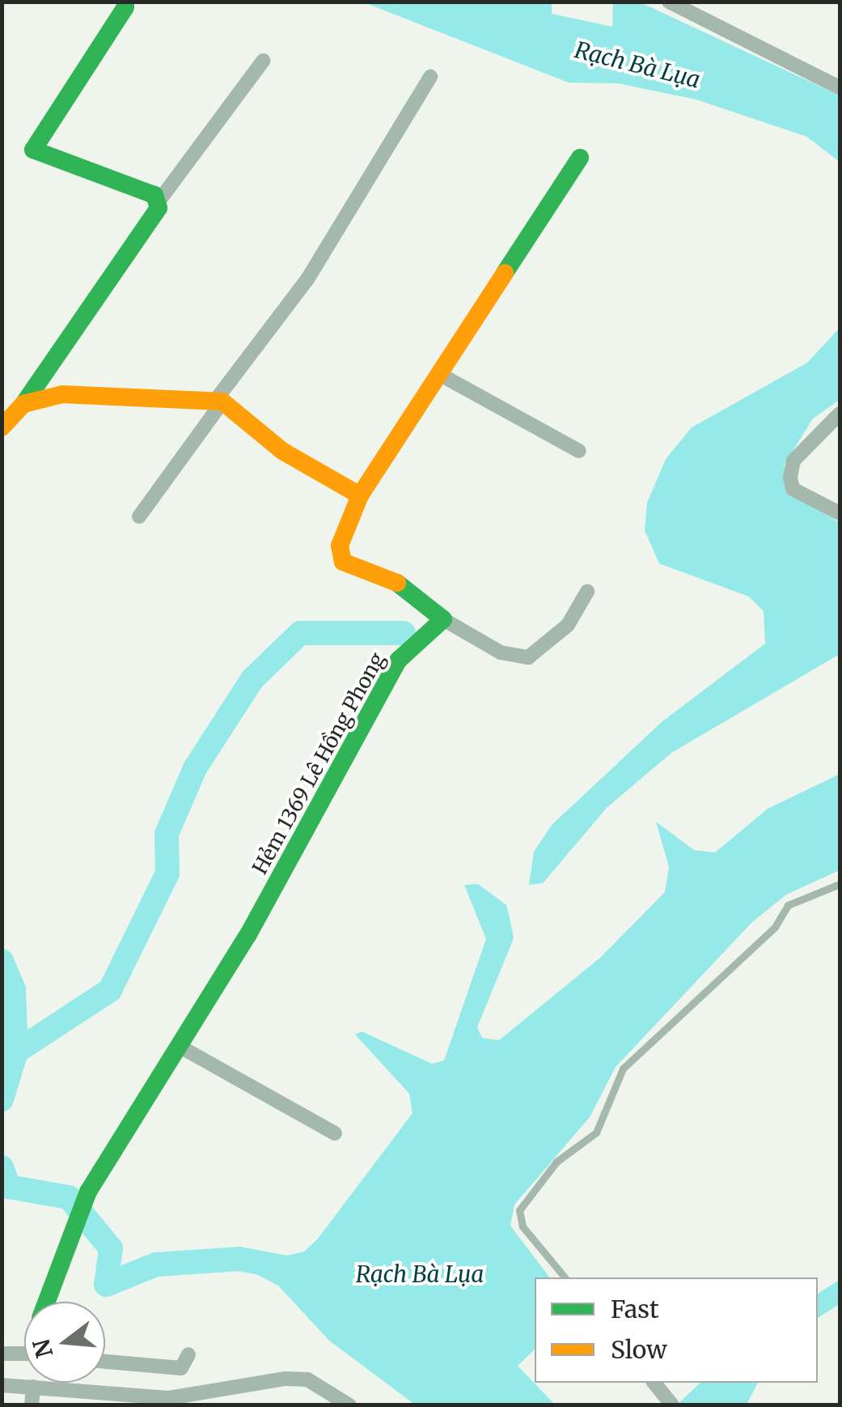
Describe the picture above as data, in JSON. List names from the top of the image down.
{
  "streets": {
    "street": ["Hẻm 1369 Lê Hồng Phong"]
  },
  "water": ["Rạch Bà Lụa"],
  "legend": ["Fast", "Slow"],
  "north": "left"
}
